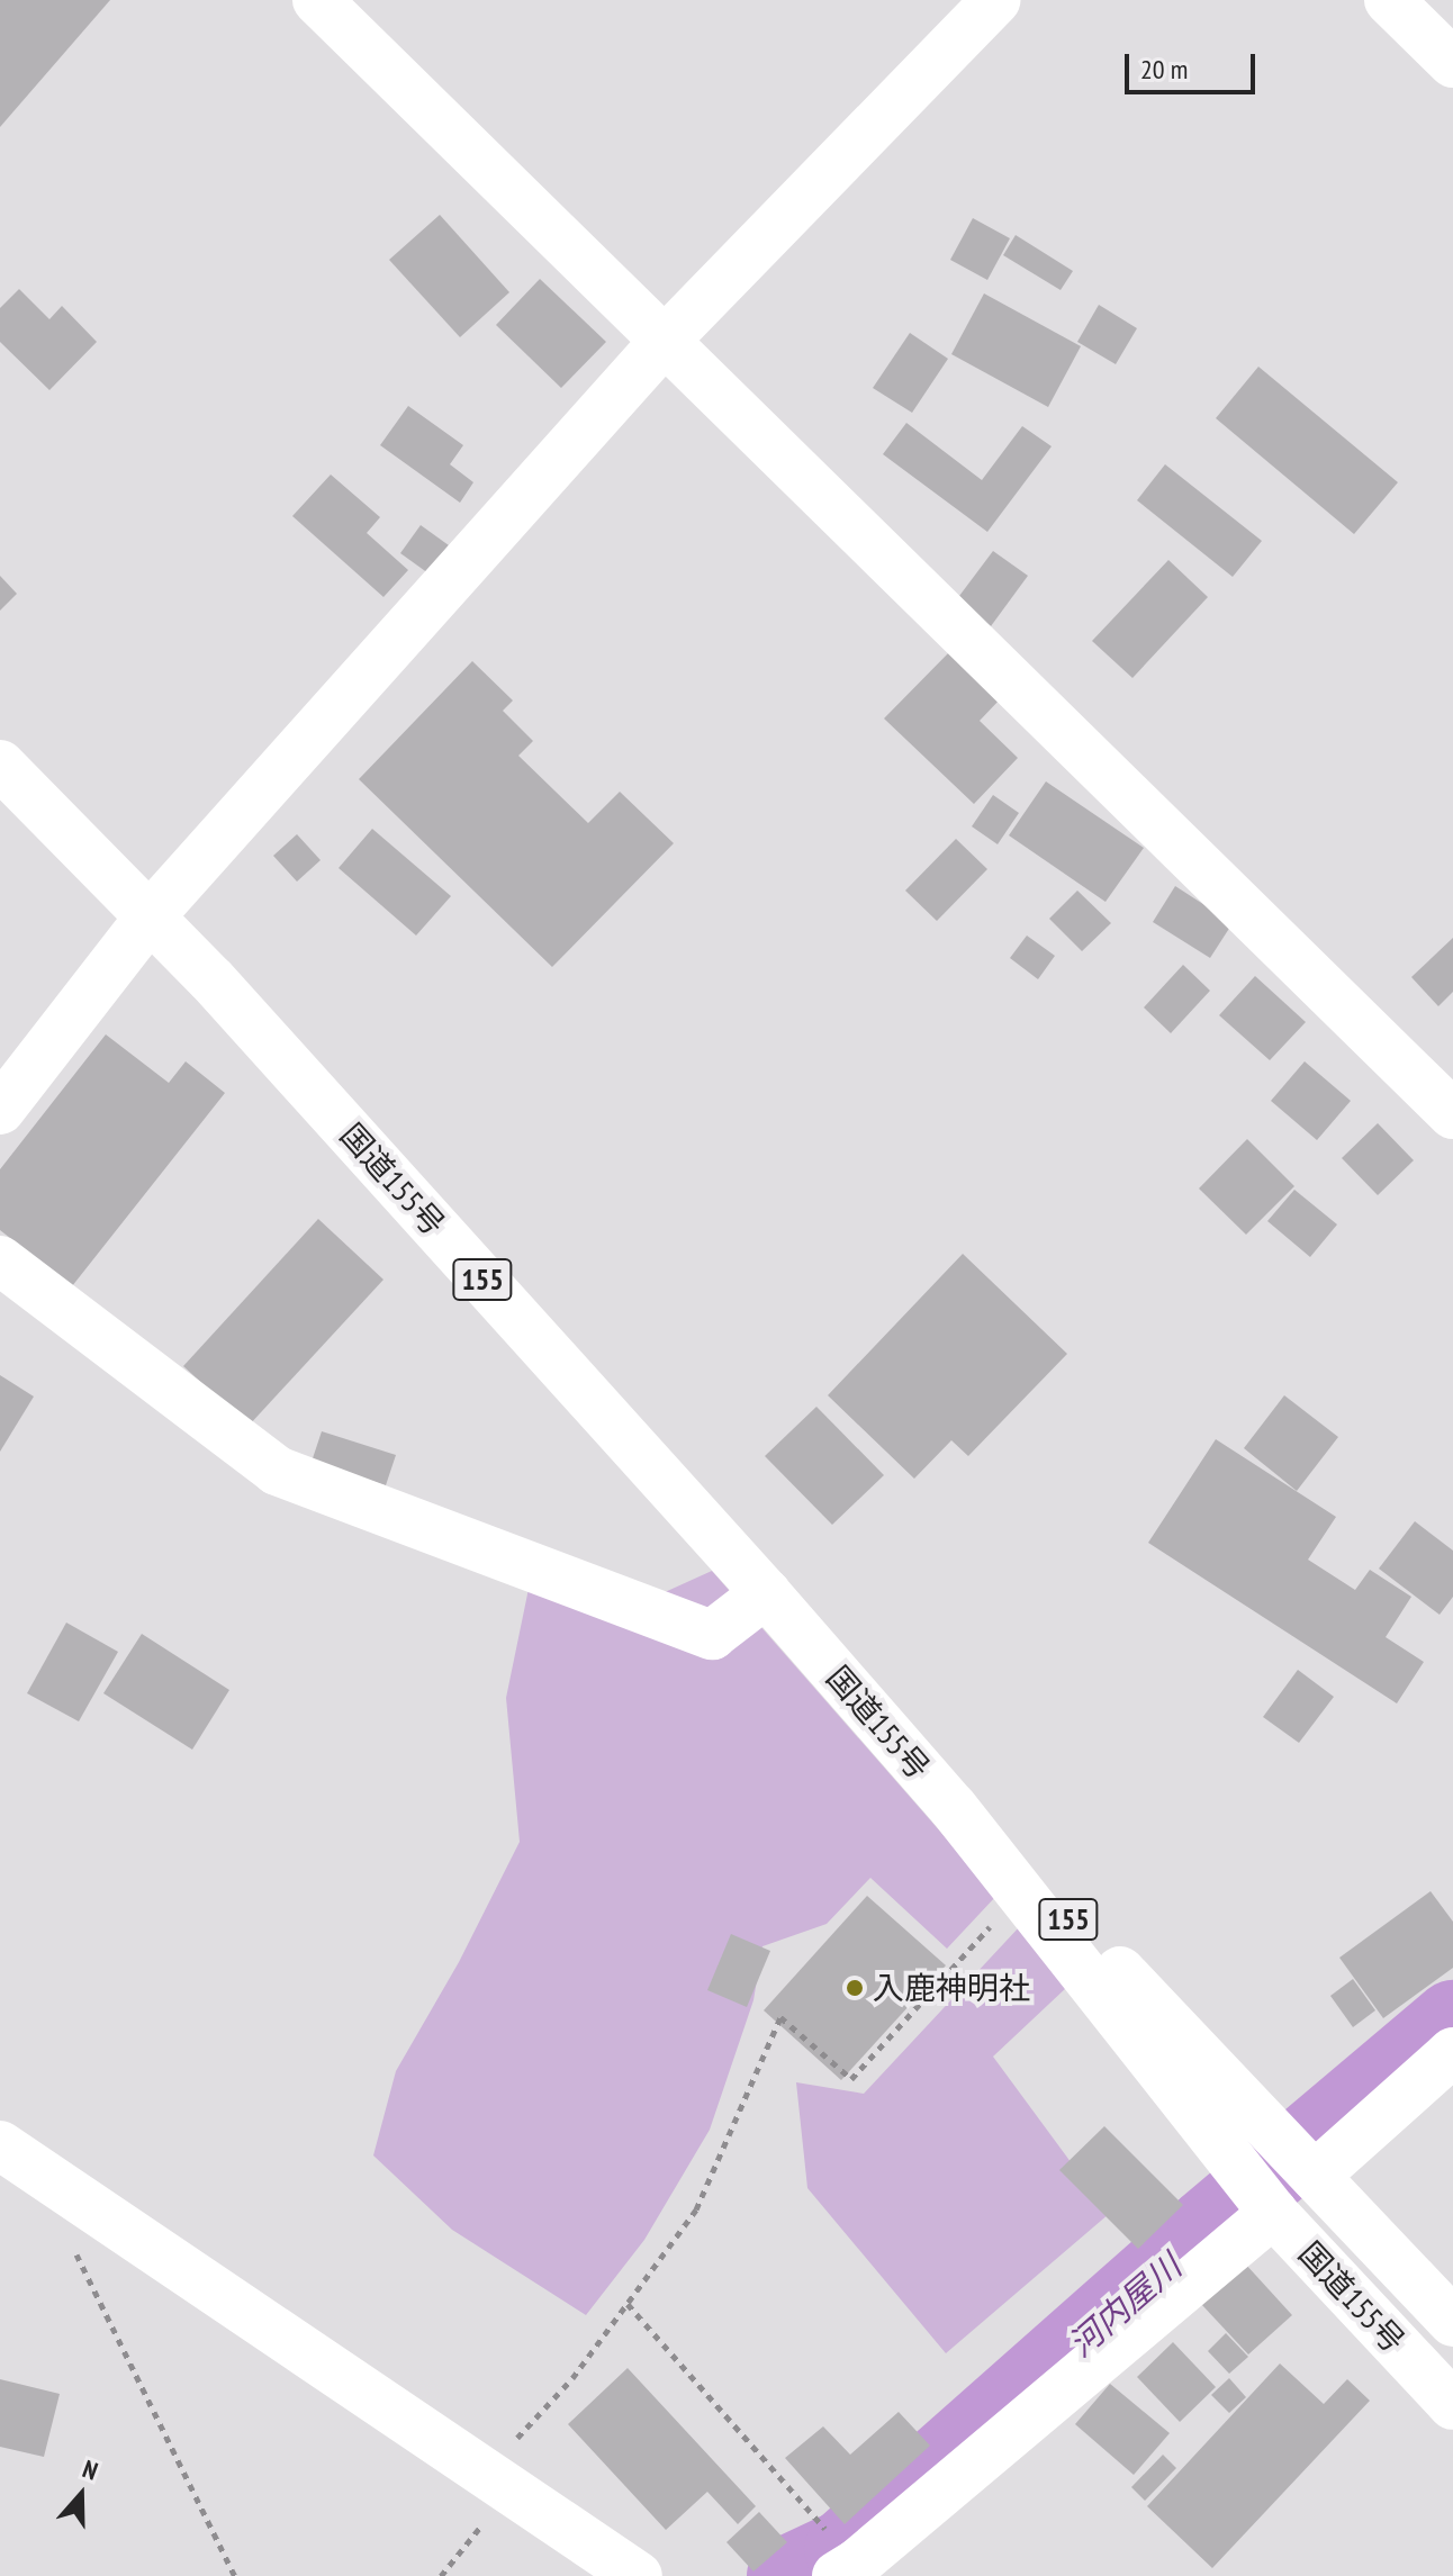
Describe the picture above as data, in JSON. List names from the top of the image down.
{
  "streets": {
    "main road": ["国道155号", "155"]
  },
  "water": ["河内屋川"],
  "places": ["入鹿神明社"],
  "scale_bar": "20 m",
  "north": "top"
}
